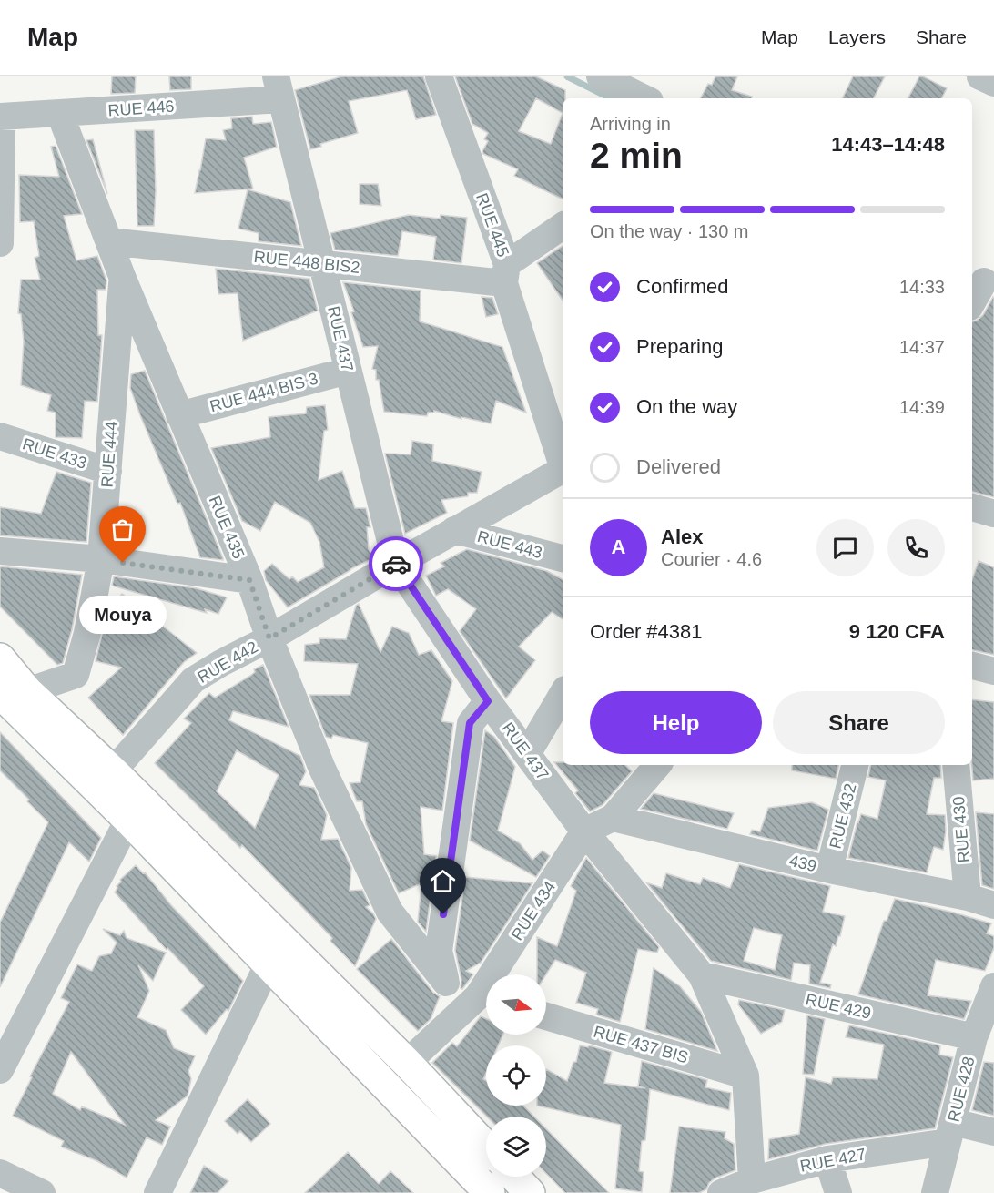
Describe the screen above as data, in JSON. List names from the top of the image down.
{
  "streets": {
    "street": [
      "RUE 446",
      "RUE 445",
      "RUE 448 BIS2",
      "RUE 437",
      "RUE 444 BIS 3",
      "RUE 433",
      "RUE 444",
      "RUE 435",
      "RUE 443",
      "RUE 442",
      "RUE 432",
      "RUE 430",
      "439",
      "RUE 434",
      "RUE 429",
      "RUE 437 BIS",
      "RUE 428",
      "RUE 427"
    ]
  },
  "crossings": [
    ["RUE 446", "RUE 437"],
    ["RUE 446", "RUE 435"],
    ["RUE 445", "RUE 448 BIS2"],
    ["RUE 448 BIS2", "RUE 437"],
    ["RUE 448 BIS2", "RUE 435"],
    ["RUE 437", "RUE 444 BIS 3"],
    ["RUE 437", "RUE 442"],
    ["RUE 437", "RUE 434"],
    ["RUE 437", "RUE 429"],
    ["RUE 437", "RUE 437 BIS"],
    ["RUE 437", "RUE 427"],
    ["RUE 444 BIS 3", "RUE 435"],
    ["RUE 433", "RUE 444"],
    ["RUE 444", "RUE 435"],
    ["RUE 435", "RUE 442"],
    ["RUE 435", "RUE 434"],
    ["RUE 443", "RUE 442"],
    ["RUE 432", "439"],
    ["RUE 430", "439"],
    ["RUE 429", "RUE 428"],
    ["RUE 428", "RUE 427"]
  ],
  "places": ["Mouya"],
  "north": "right",
  "page": {
    "header": "Map",
    "nav": ["Map", "Layers", "Share"],
    "heading": ["2 min", "Arriving in", "14:43–14:48"],
    "panel": [
      "Alex",
      "Courier · 4.6",
      "Order #4381",
      "9 120 CFA"
    ],
    "bar": "On the way · 130 m",
    "list": [
      ["Confirmed", "14:33"],
      ["Preparing", "14:37"],
      ["On the way", "14:39"],
      "Delivered"
    ],
    "round": "A",
    "bubble": "Mouya",
    "buttons": ["Help", "Share"]
  }
}
